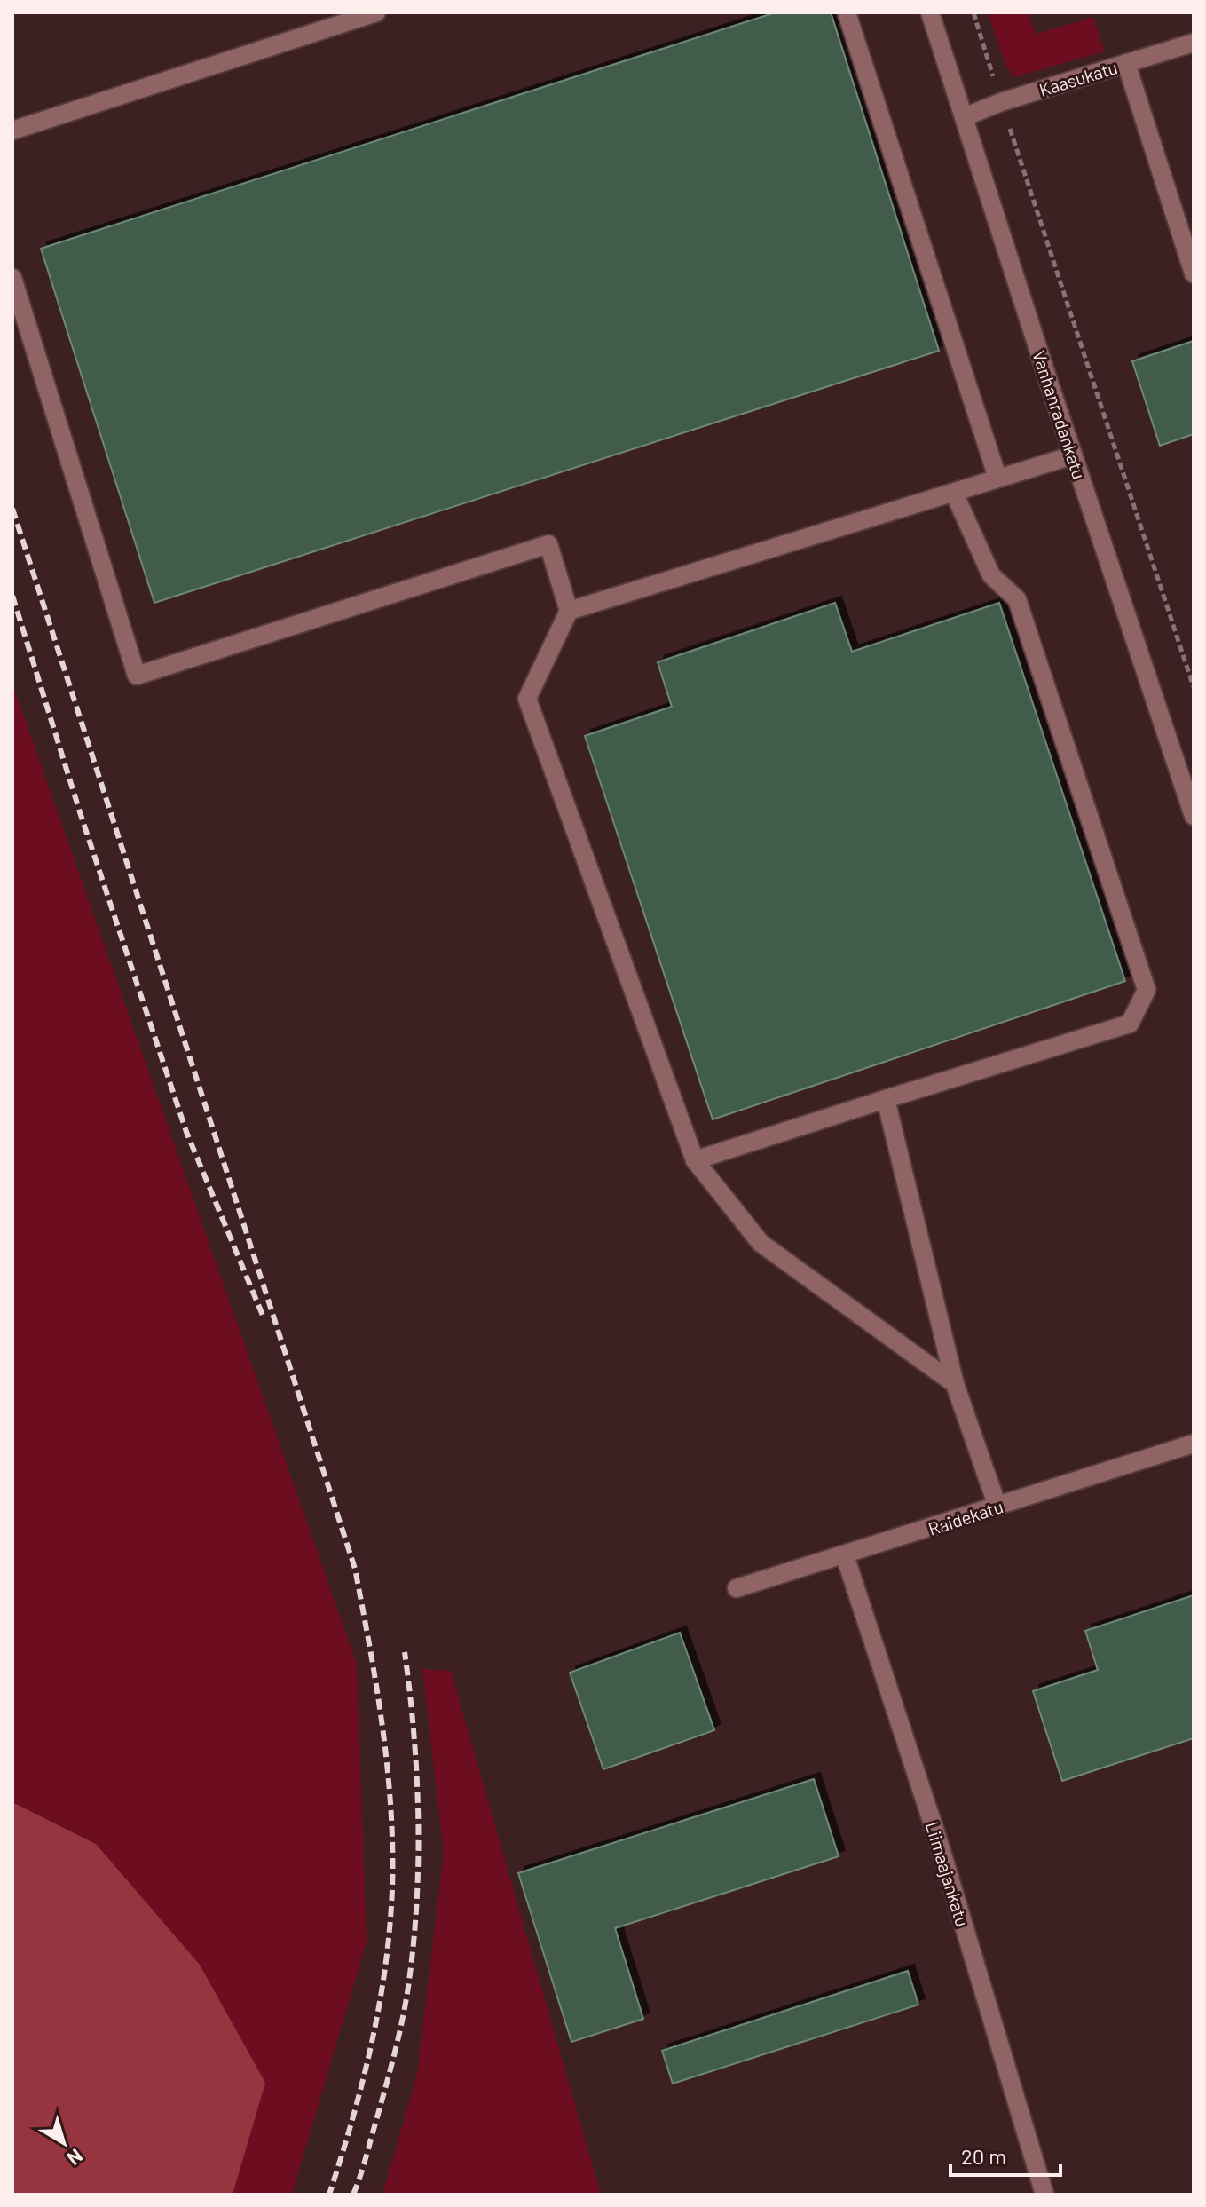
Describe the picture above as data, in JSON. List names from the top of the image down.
{
  "streets": {
    "street": [
      "Kaasukatu",
      "Vanhanradankatu",
      "Raidekatu",
      "Liimaajankatu"
    ]
  },
  "crossings": [
    ["Kaasukatu", "Vanhanradankatu"],
    ["Raidekatu", "Liimaajankatu"]
  ],
  "scale_bar": "20 m",
  "north": "bottom right"
}
